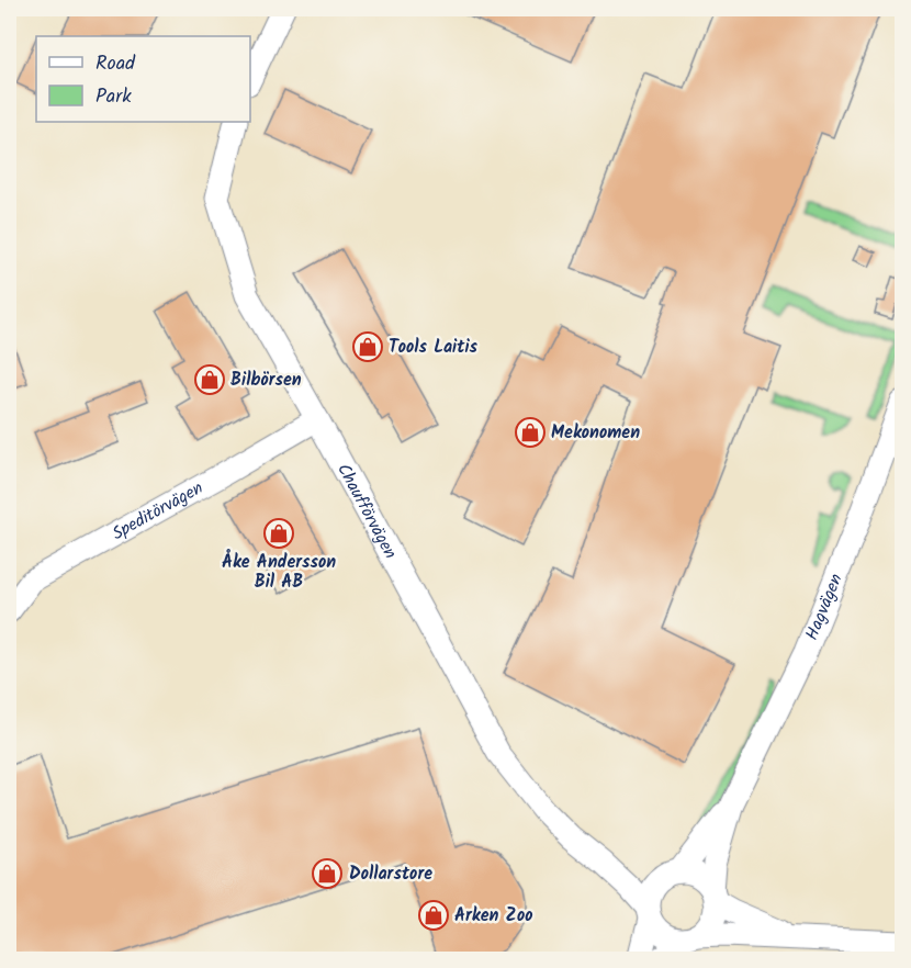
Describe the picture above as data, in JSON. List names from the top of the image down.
{
  "streets": {
    "street": ["Speditörvägen", "Chaufförvägen", "Hagvägen"]
  },
  "crossings": [
    ["Speditörvägen", "Chaufförvägen"],
    ["Chaufförvägen", "Hagvägen"]
  ],
  "places": {
    "shop": [
      "Tools Laitis",
      "Bilbörsen",
      "Mekonomen",
      "Åke Andersson Bil AB",
      "Dollarstore",
      "Arken Zoo"
    ]
  },
  "legend": ["Road", "Park"]
}
